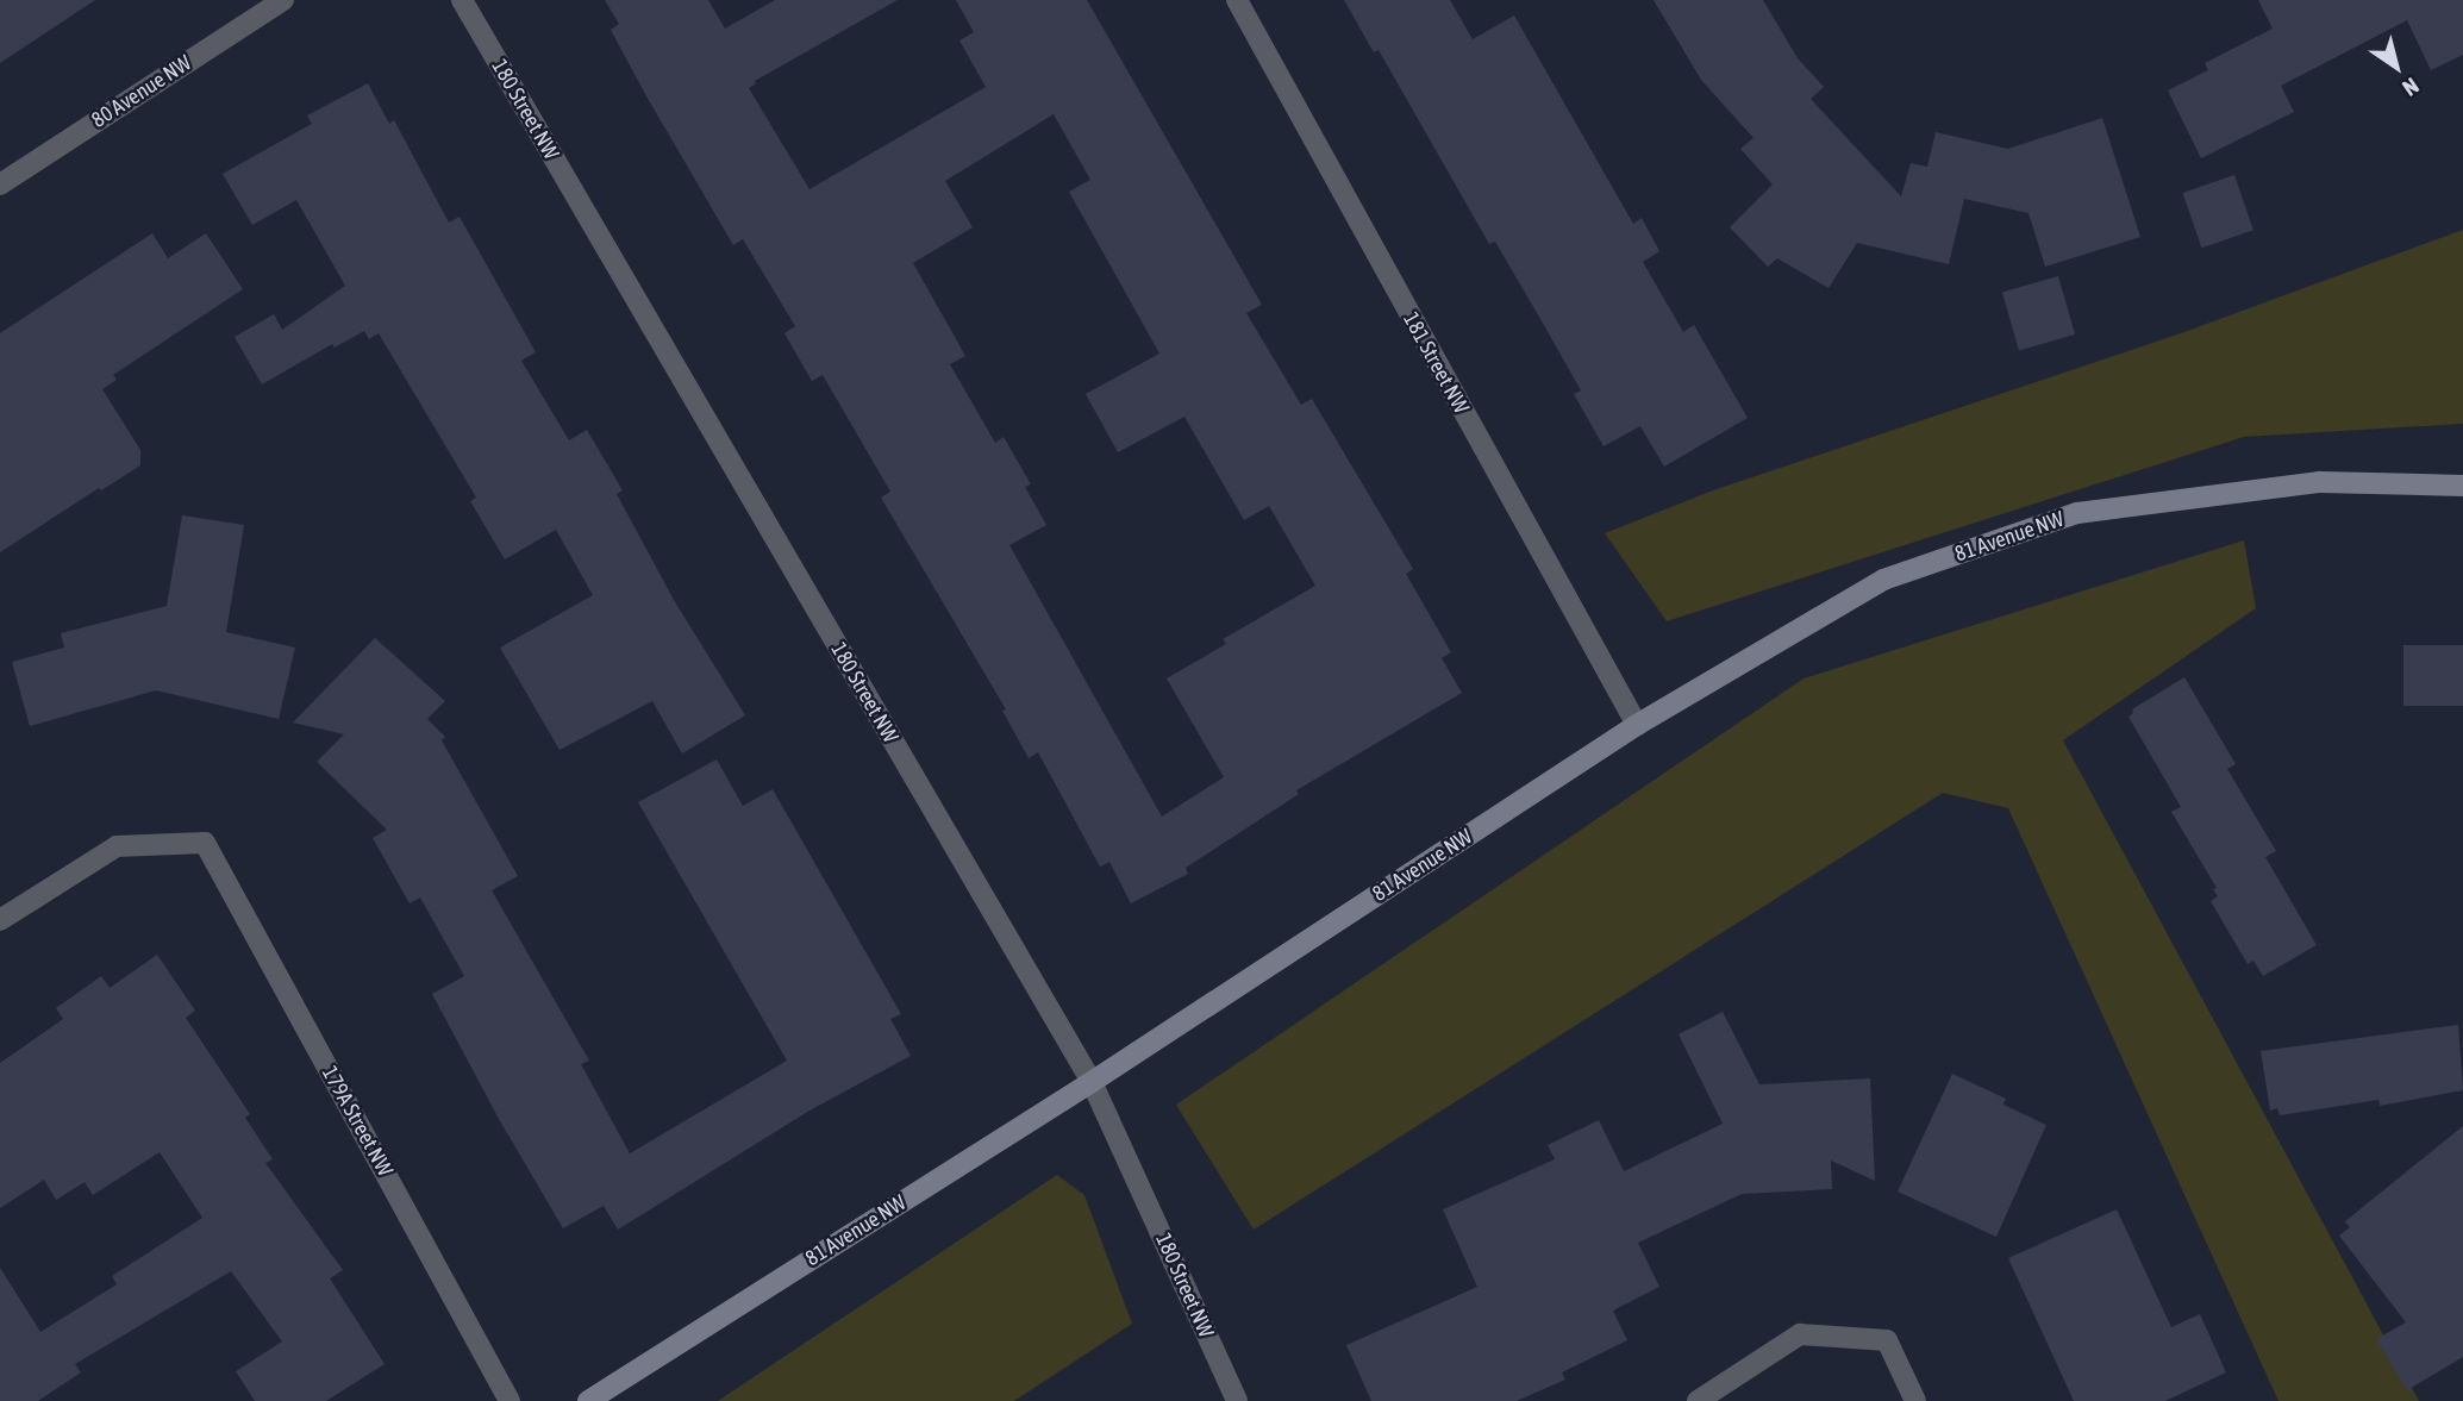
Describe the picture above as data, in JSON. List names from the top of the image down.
{
  "streets": {
    "street": [
      "80 Avenue NW",
      "180 Street NW",
      "181 Street NW",
      "81 Avenue NW",
      "179A Street NW"
    ]
  },
  "crossings": [
    ["180 Street NW", "81 Avenue NW"],
    ["181 Street NW", "81 Avenue NW"]
  ],
  "north": "bottom right"
}
